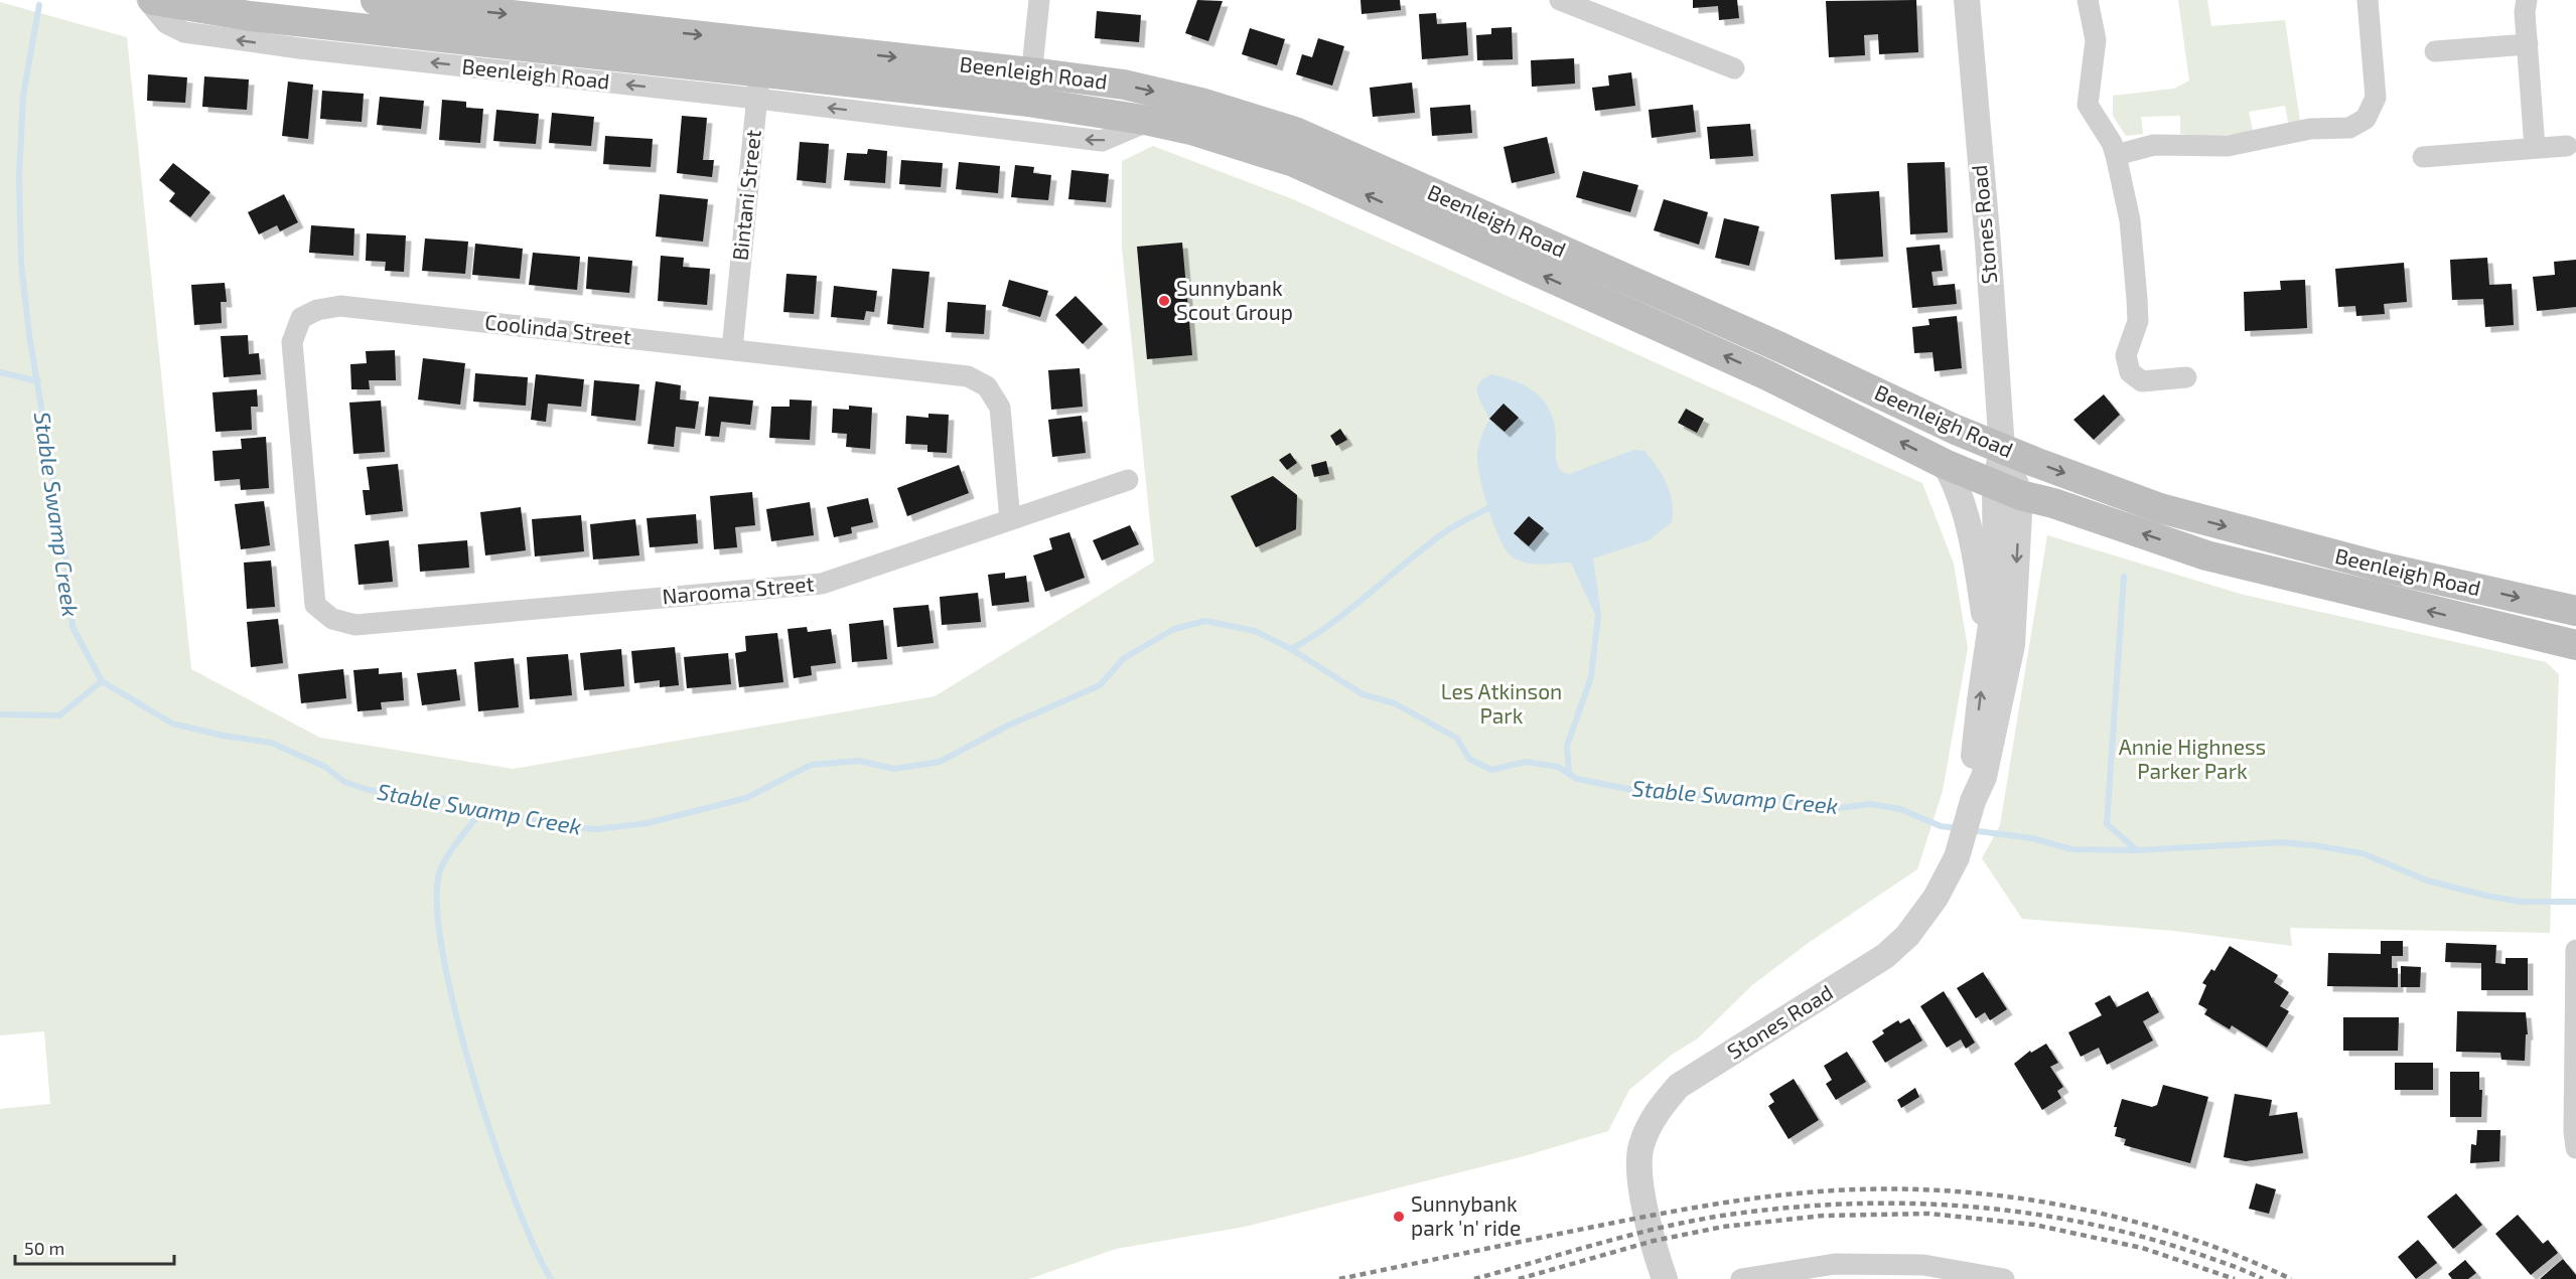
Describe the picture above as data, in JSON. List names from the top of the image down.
{
  "streets": {
    "main road": ["Beenleigh Road"],
    "street": [
      "Bintani Street",
      "Stones Road",
      "Coolinda Street",
      "Narooma Street"
    ]
  },
  "crossings": [
    ["Beenleigh Road", "Bintani Street"],
    ["Beenleigh Road", "Stones Road"],
    ["Bintani Street", "Coolinda Street"],
    ["Coolinda Street", "Narooma Street"]
  ],
  "water": ["Stable Swamp Creek"],
  "parks": ["Les Atkinson Park", "Annie Highness Parker Park"],
  "places": ["Sunnybank Scout Group", "Sunnybank park 'n' ride"],
  "scale_bar": "50 m"
}
